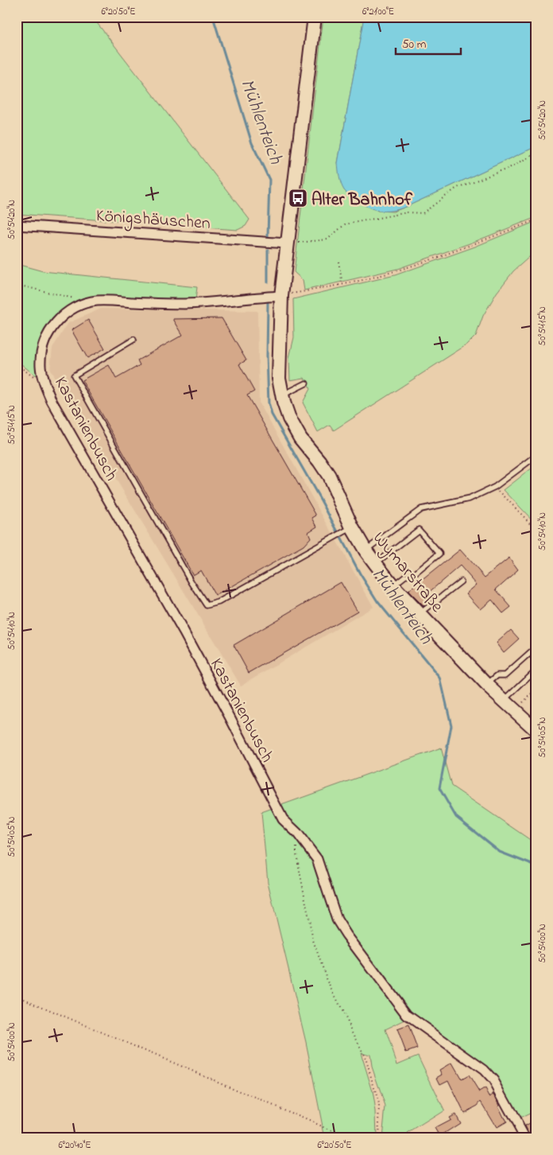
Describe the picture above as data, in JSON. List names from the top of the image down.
{
  "streets": {
    "main road": ["Wymarstraße"],
    "street": ["Königshäuschen", "Kastanienbusch"]
  },
  "crossings": [
    ["Königshäuschen", "Wymarstraße"],
    ["Kastanienbusch", "Wymarstraße"]
  ],
  "water": ["Mühlenteich"],
  "places": {
    "bus stop": ["Alter Bahnhof"]
  },
  "scale_bar": "50 m",
  "coordinates": [
    "6°20'50\"E",
    "6°21'00\"E",
    "50°54'20\"N",
    "50°54'15\"N",
    "50°54'10\"N",
    "50°54'05\"N",
    "50°54'00\"N",
    "6°20'40\"E"
  ]
}
